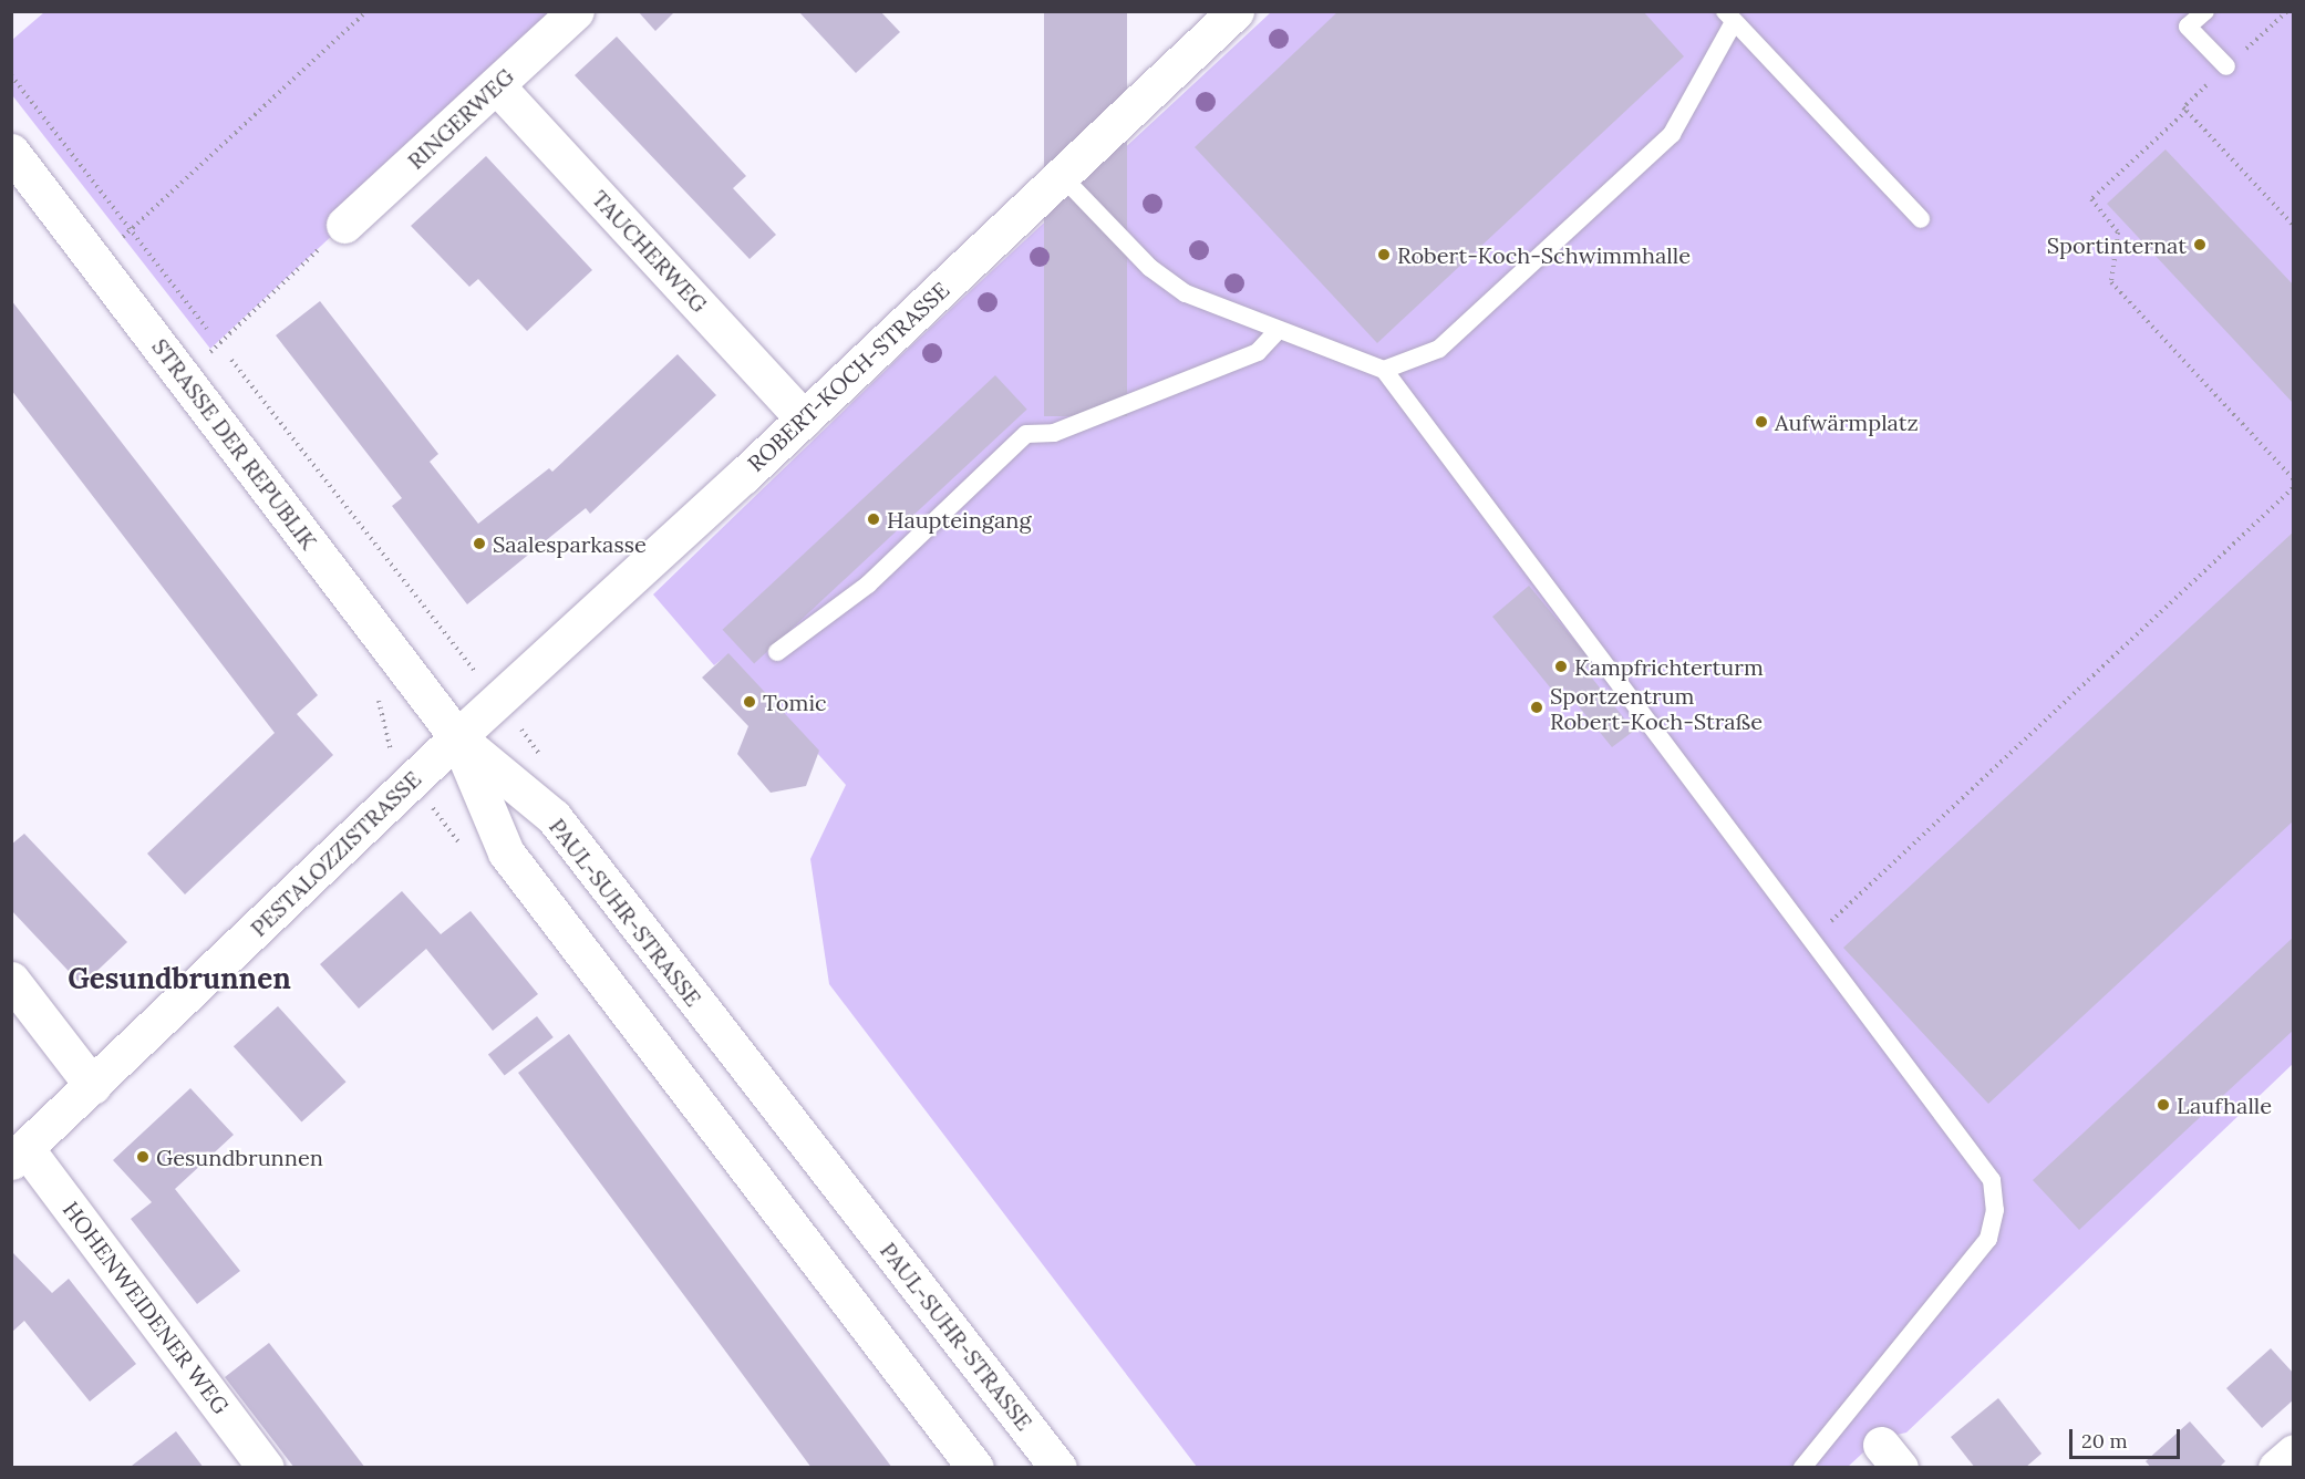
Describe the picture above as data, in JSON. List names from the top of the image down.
{
  "streets": {
    "street": [
      "RINGERWEG",
      "TAUCHERWEG",
      "ROBERT-KOCH-STRASSE",
      "STRASSE DER REPUBLIK",
      "PESTALOZZISTRASSE",
      "PAUL-SUHR-STRASSE",
      "HOHENWEIDENER WEG"
    ]
  },
  "crossings": [
    ["RINGERWEG", "TAUCHERWEG"],
    ["TAUCHERWEG", "ROBERT-KOCH-STRASSE"],
    ["ROBERT-KOCH-STRASSE", "STRASSE DER REPUBLIK"],
    ["ROBERT-KOCH-STRASSE", "PESTALOZZISTRASSE"],
    ["ROBERT-KOCH-STRASSE", "PAUL-SUHR-STRASSE"],
    ["STRASSE DER REPUBLIK", "PESTALOZZISTRASSE"],
    ["STRASSE DER REPUBLIK", "PAUL-SUHR-STRASSE"],
    ["PESTALOZZISTRASSE", "PAUL-SUHR-STRASSE"],
    ["PESTALOZZISTRASSE", "HOHENWEIDENER WEG"]
  ],
  "districts": ["Gesundbrunnen"],
  "places": [
    "Sportinternat",
    "Robert-Koch-Schwimmhalle",
    "Aufwärmplatz",
    "Haupteingang",
    "Saalesparkasse",
    "Kampfrichterturm",
    "Tomic",
    "Sportzentrum Robert-Koch-Straße",
    "Laufhalle",
    "Gesundbrunnen"
  ],
  "scale_bar": "20 m"
}
